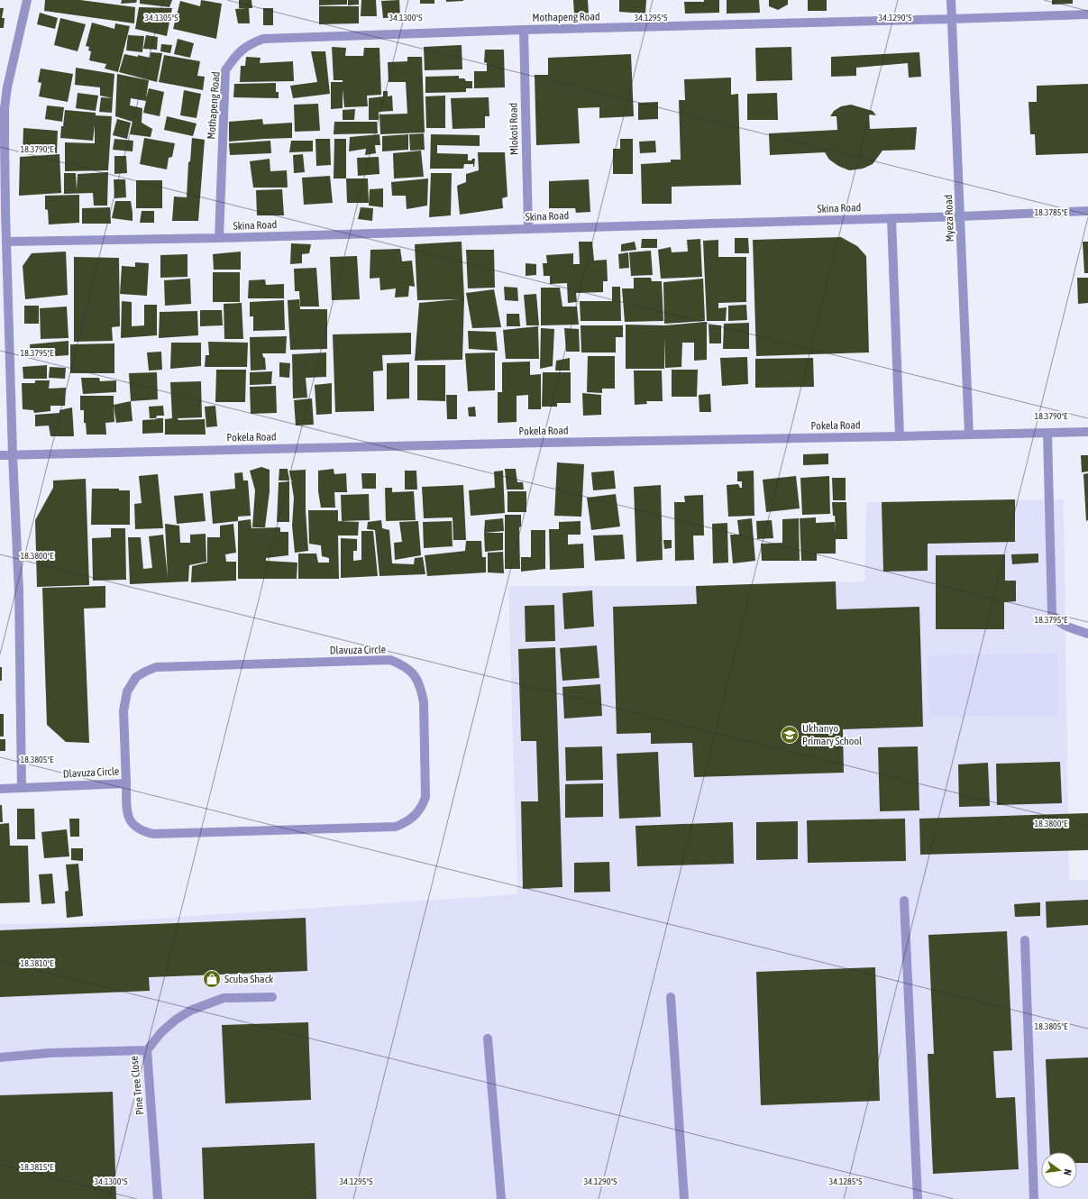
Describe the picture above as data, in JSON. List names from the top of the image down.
{
  "streets": {
    "street": [
      "Mothapeng Road",
      "Mlokoti Road",
      "Skina Road",
      "Myeza Road",
      "Pokela Road",
      "Dlavuza Circle",
      "Pine Tree Close"
    ]
  },
  "crossings": [
    ["Mothapeng Road", "Mlokoti Road"],
    ["Mothapeng Road", "Skina Road"],
    ["Mothapeng Road", "Myeza Road"],
    ["Mlokoti Road", "Skina Road"],
    ["Skina Road", "Myeza Road"],
    ["Myeza Road", "Pokela Road"]
  ],
  "places": {
    "school or university": ["Ukhanyo Primary School"],
    "shop": ["Scuba Shack"]
  },
  "north": "right",
  "coordinates": [
    "34.1305°S",
    "34.1300°S",
    "34.1295°S",
    "34.1290°S",
    "18.3790°E",
    "18.3785°E",
    "18.3795°E",
    "18.3800°E",
    "18.3805°E",
    "18.3810°E",
    "18.3815°E",
    "34.1285°S"
  ]
}
